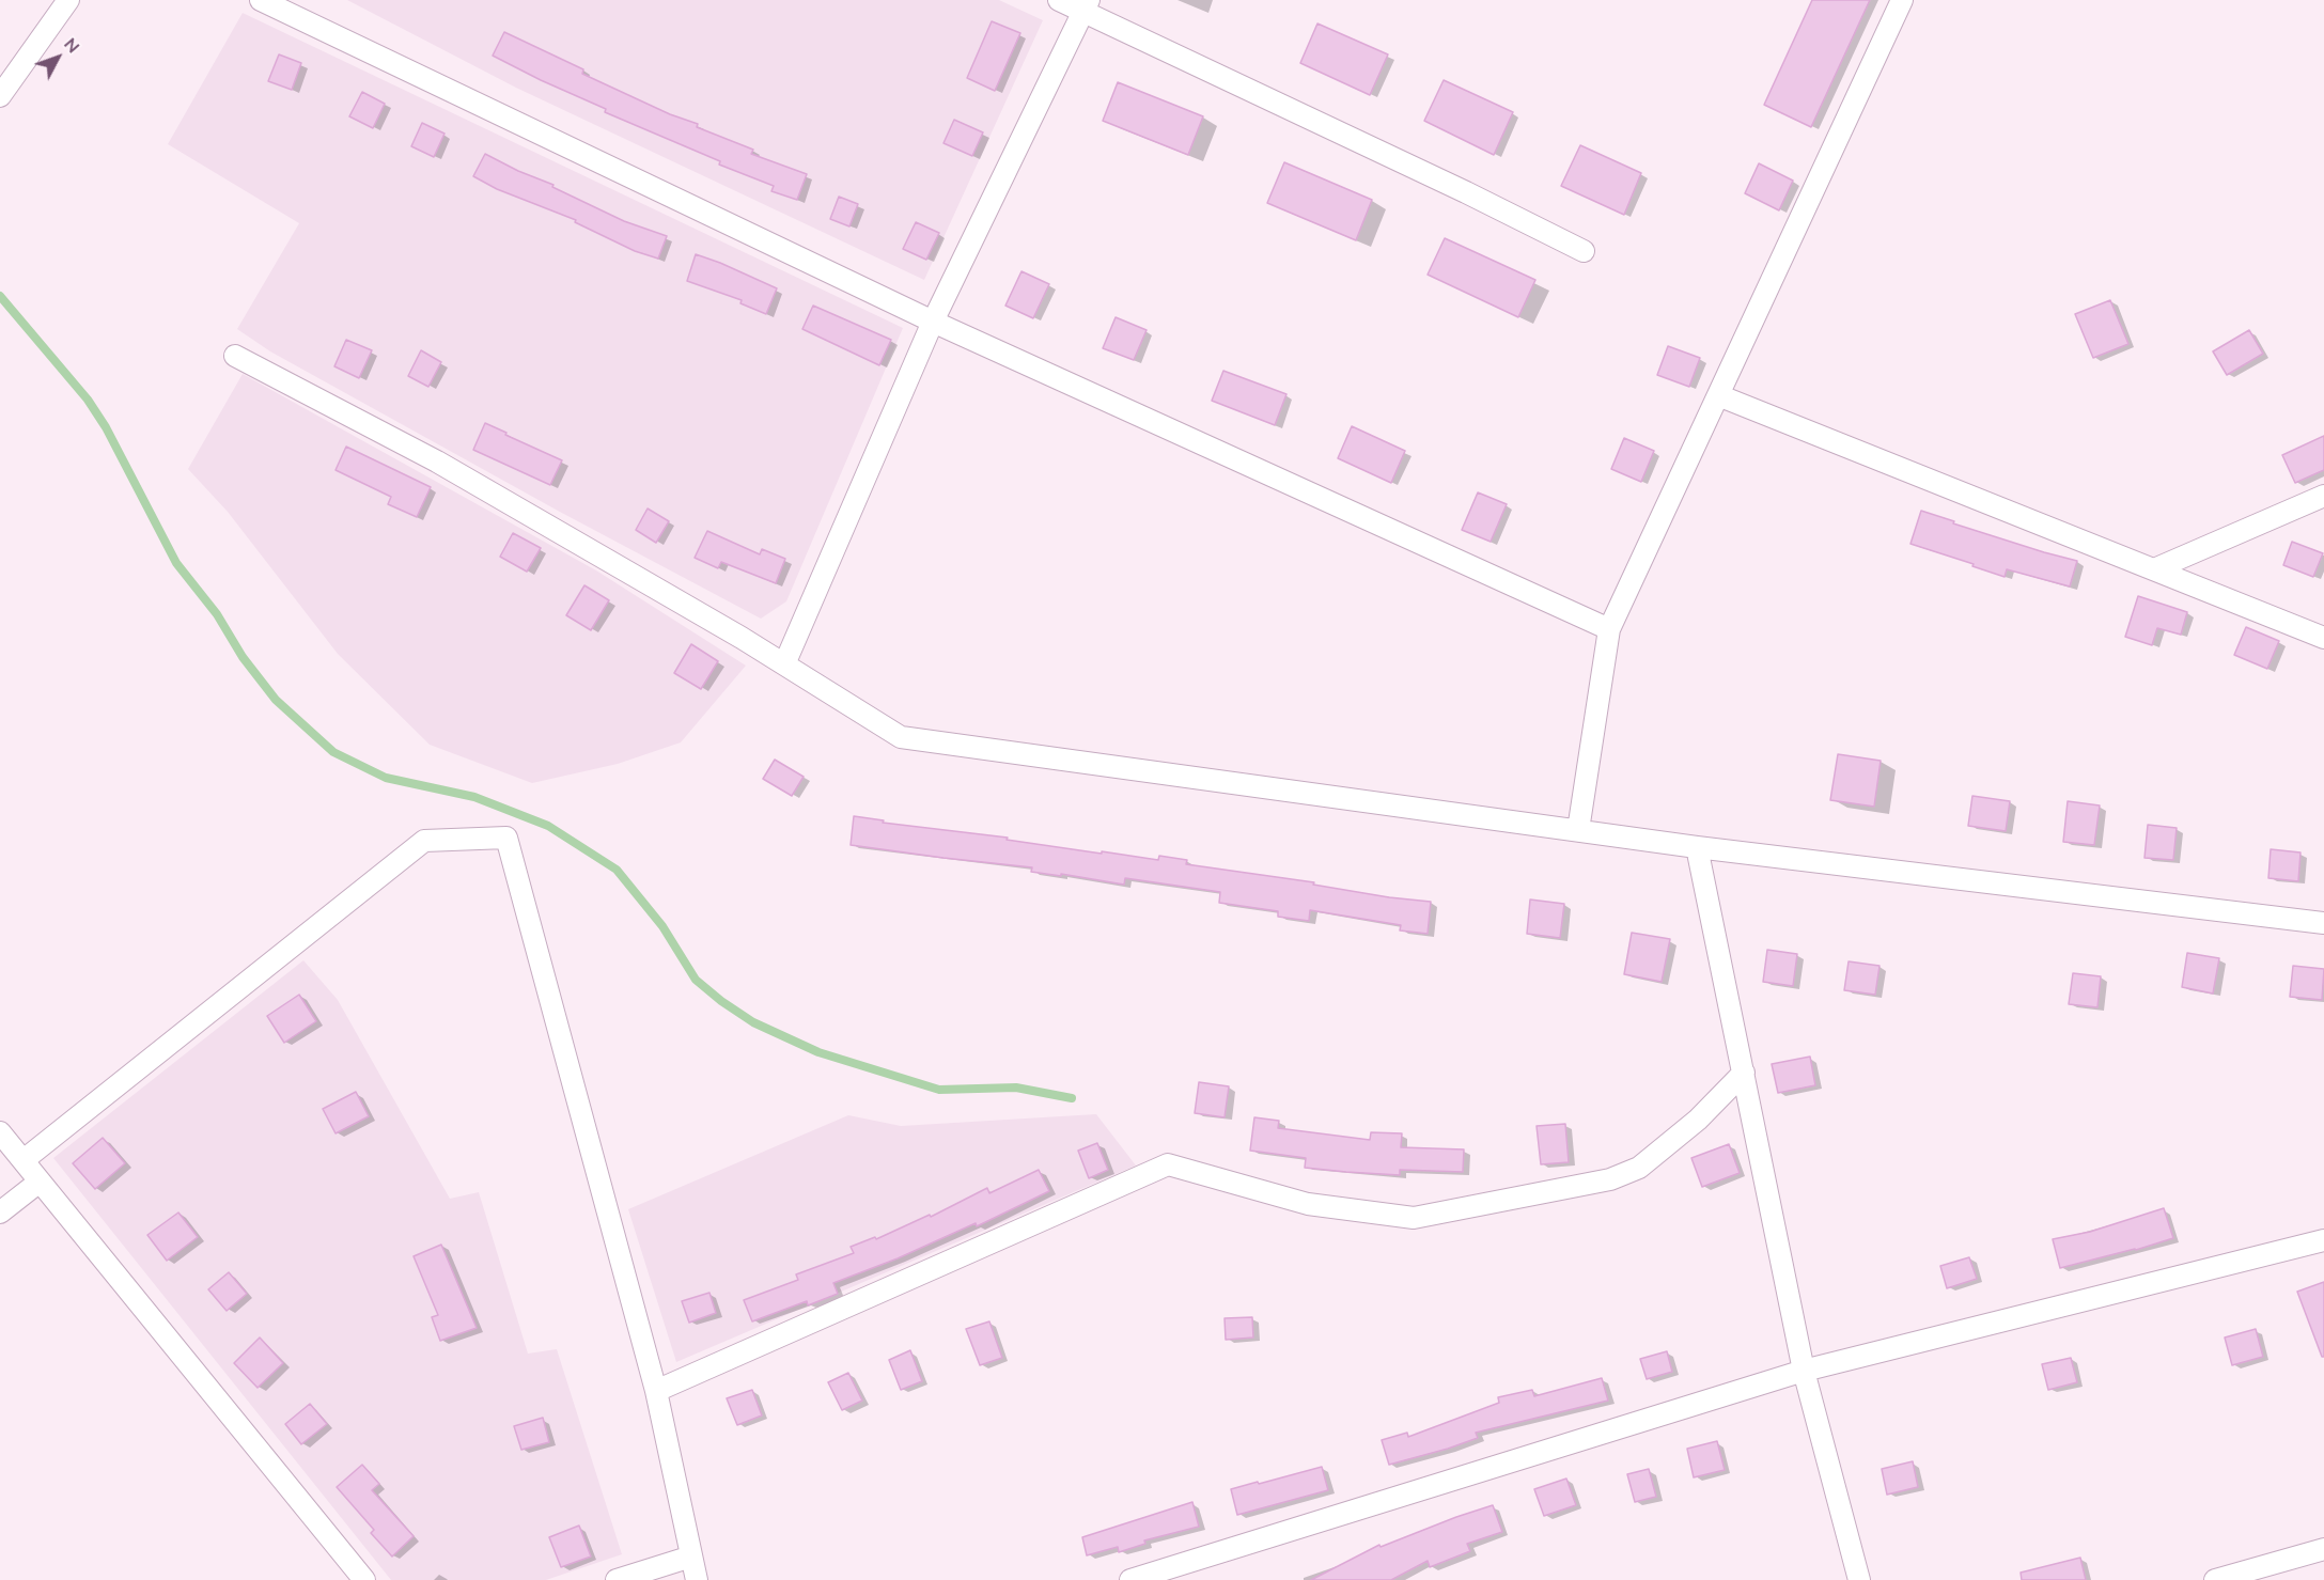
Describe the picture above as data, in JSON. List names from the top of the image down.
{
  "north": "top right"
}
